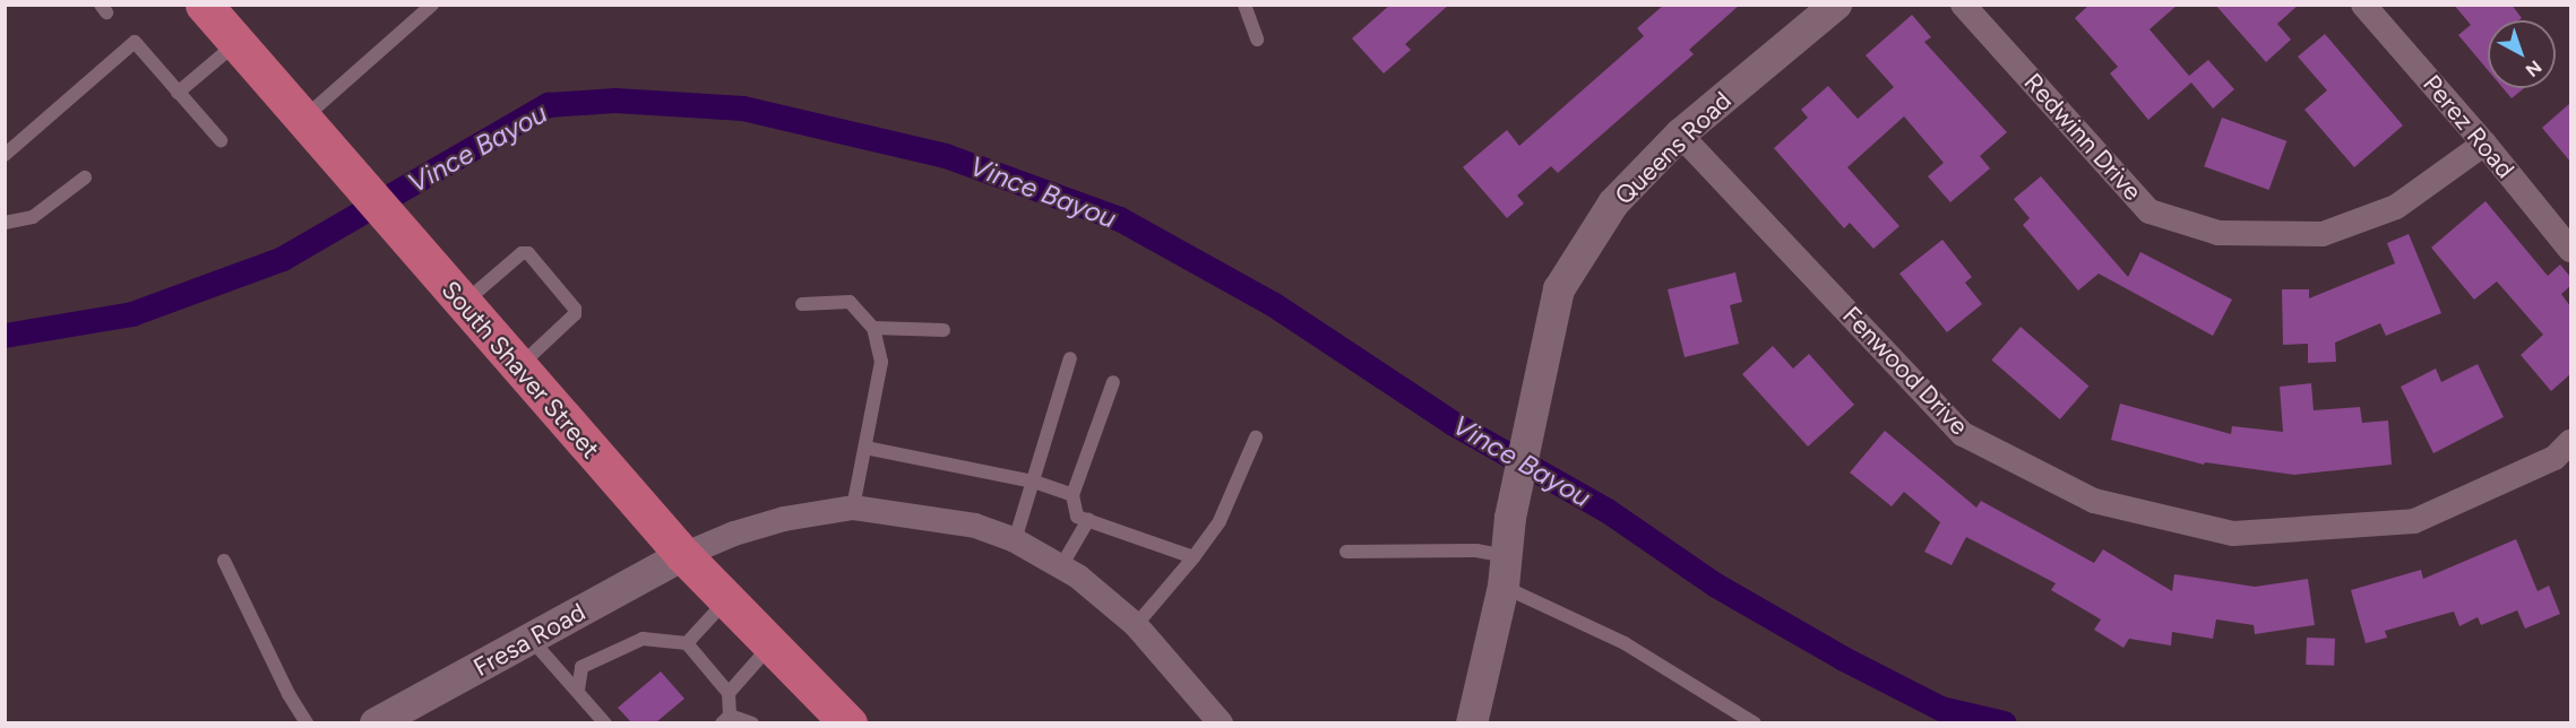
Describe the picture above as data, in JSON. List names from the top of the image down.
{
  "streets": {
    "main road": ["South Shaver Street"],
    "street": [
      "Perez Road",
      "Redwinn Drive",
      "Queens Road",
      "Fenwood Drive",
      "Fresa Road"
    ]
  },
  "crossings": [
    ["Perez Road", "Redwinn Drive"],
    ["Queens Road", "Fenwood Drive"],
    ["South Shaver Street", "Fresa Road"]
  ],
  "water": ["Vince Bayou"],
  "north": "bottom right"
}
